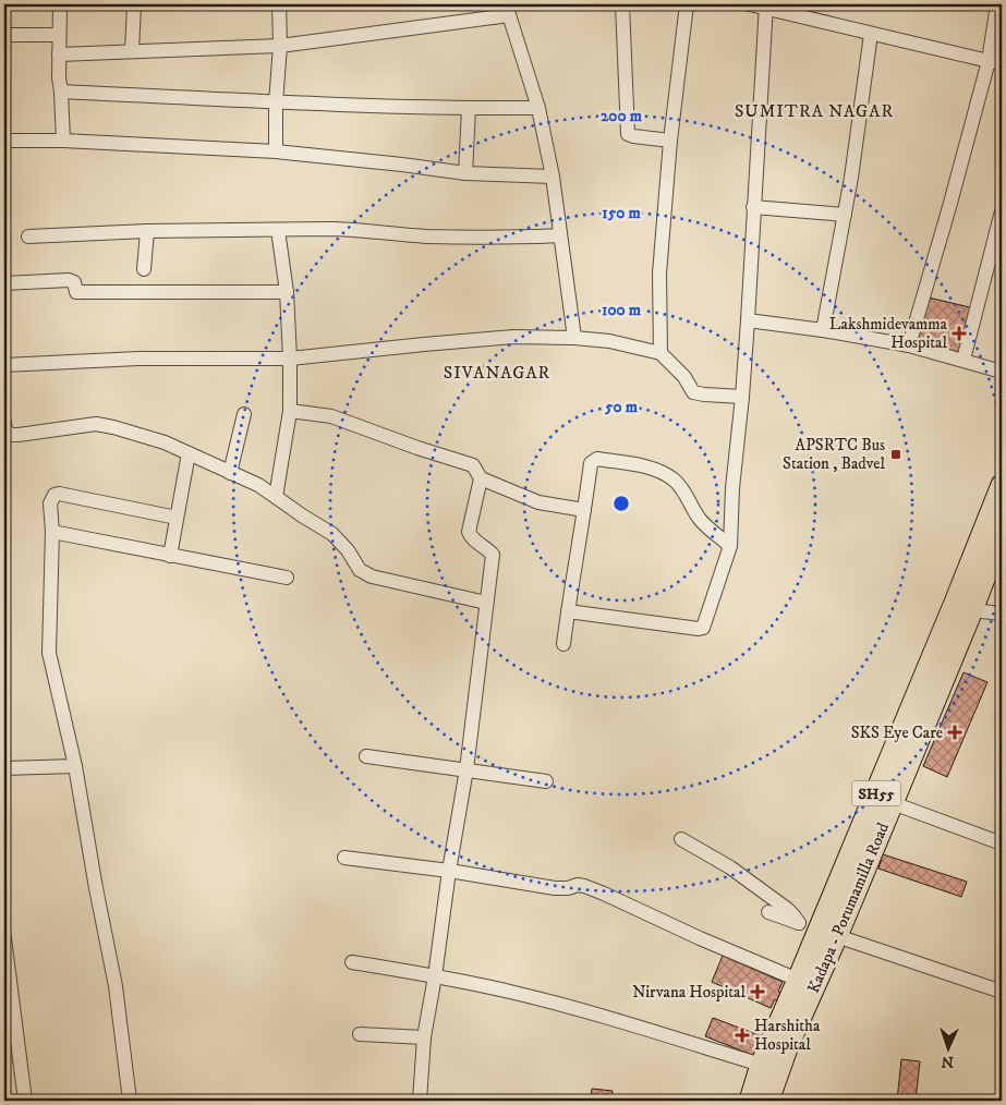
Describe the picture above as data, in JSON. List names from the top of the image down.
{
  "streets": {
    "main road": ["SH55", "Kadapa - Porumamilla Road"]
  },
  "crossings": [
    ["SH55", "Kadapa - Porumamilla Road"]
  ],
  "districts": ["SUMITRA NAGAR", "SIVANAGAR"],
  "places": {
    "health": [
      "Lakshmidevamma Hospital",
      "SKS Eye Care",
      "Nirvana Hospital",
      "Harshitha Hospital"
    ],
    "transit": ["APSRTC Bus Station , Badvel"]
  },
  "north": "bottom",
  "rings": [
    "200 m",
    "150 m",
    "100 m",
    "50 m"
  ]
}
